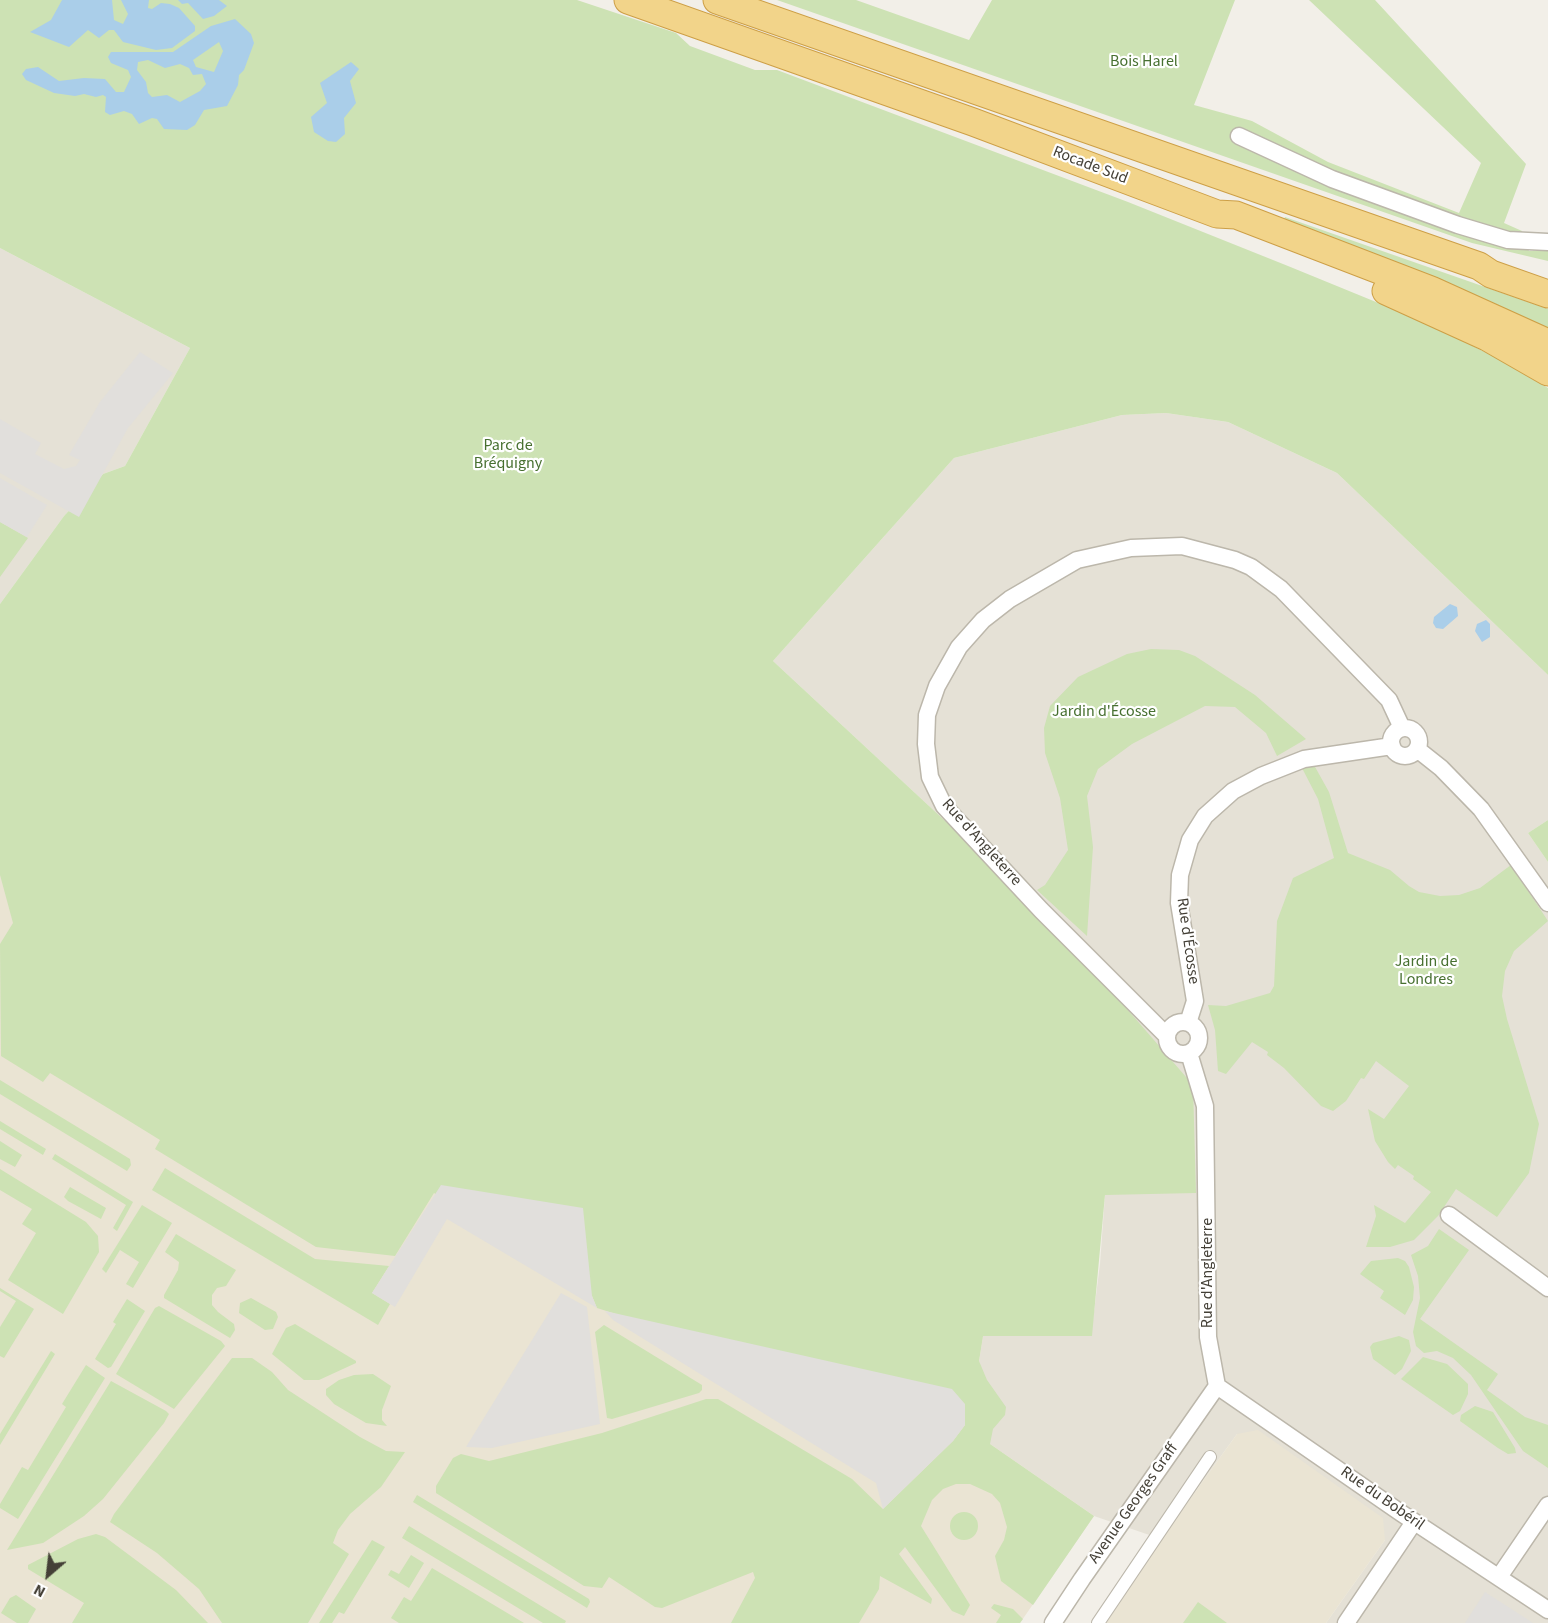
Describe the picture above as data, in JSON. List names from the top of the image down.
{
  "streets": {
    "highway": ["Rocade Sud"],
    "street": [
      "Rue d'Angleterre",
      "Rue d'Écosse",
      "Rue du Bobéril",
      "Avenue Georges Graff"
    ]
  },
  "crossings": [
    ["Rue d'Angleterre", "Rue d'Écosse"],
    ["Rue d'Angleterre", "Rue du Bobéril"],
    ["Rue d'Angleterre", "Avenue Georges Graff"],
    ["Rue du Bobéril", "Avenue Georges Graff"]
  ],
  "parks": [
    "Bois Harel",
    "Parc de Bréquigny",
    "Jardin d'Écosse",
    "Jardin de Londres"
  ],
  "north": "bottom left"
}
